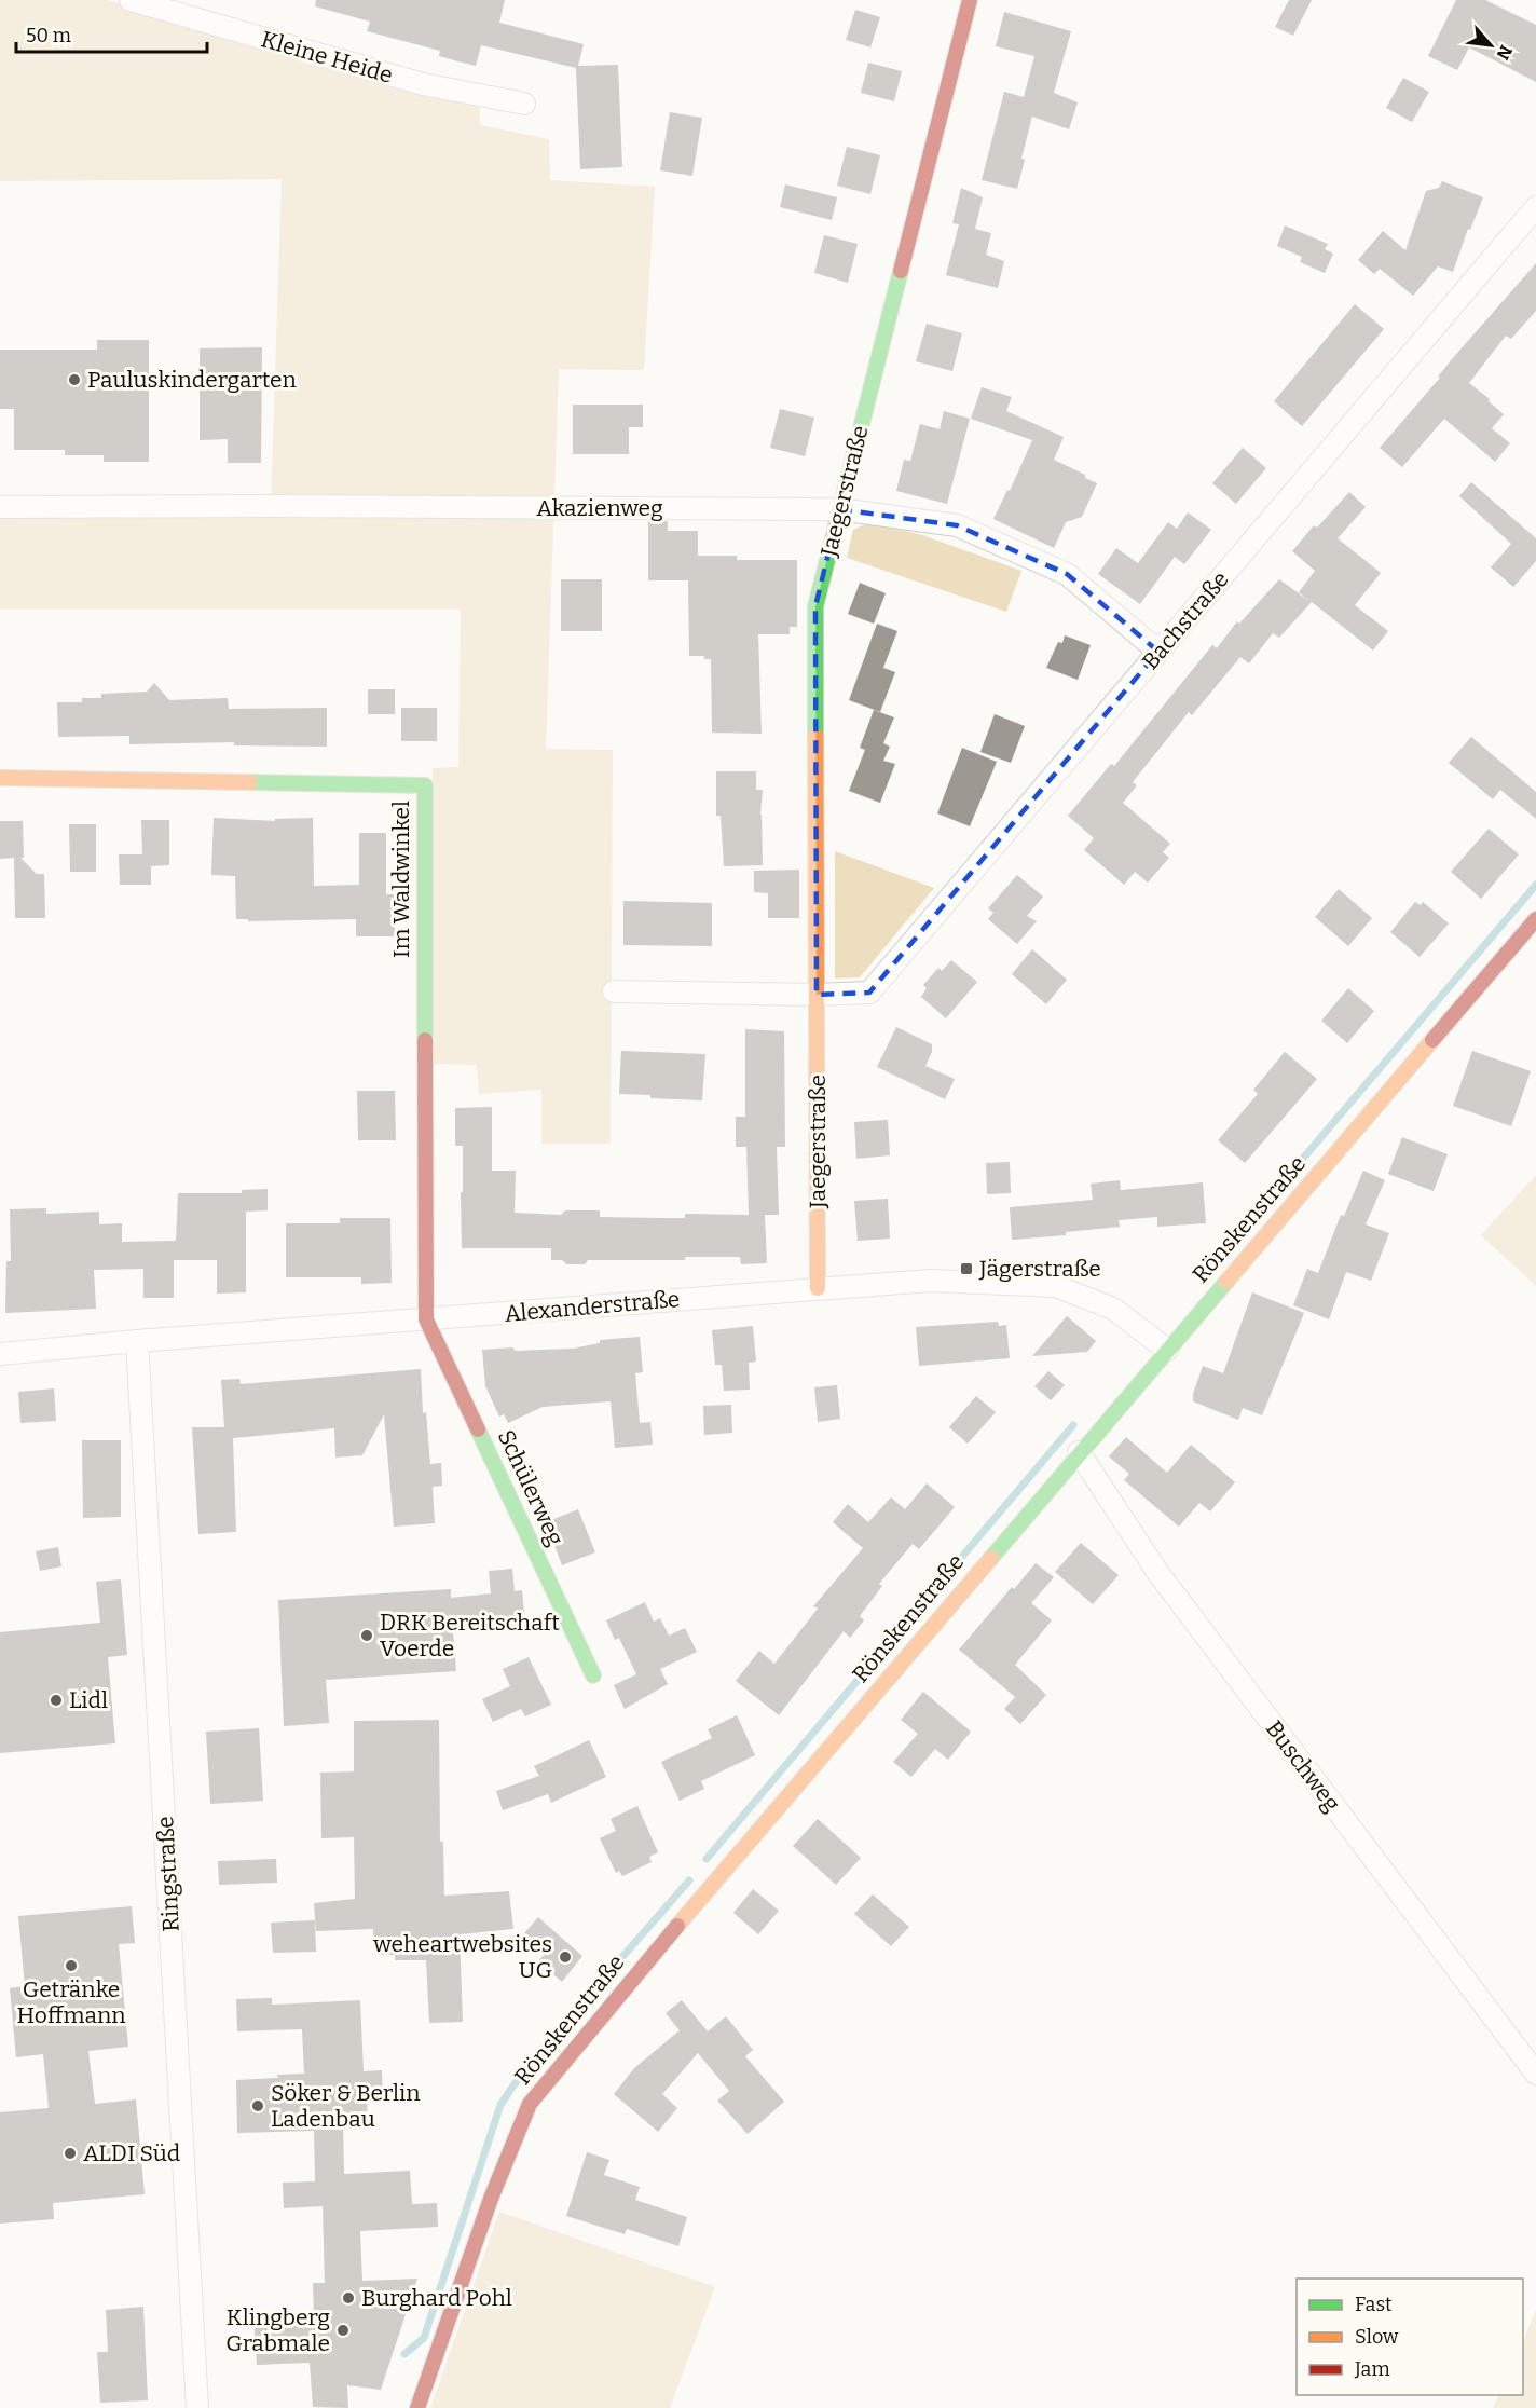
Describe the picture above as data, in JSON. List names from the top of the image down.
{
  "streets": {
    "street": [
      "Kleine Heide",
      "Jaegerstraße",
      "Akazienweg",
      "Bachstraße",
      "Im Waldwinkel",
      "Rönskenstraße",
      "Alexanderstraße",
      "Schülerweg",
      "Buschweg",
      "Ringstraße"
    ]
  },
  "crossings": [
    ["Jaegerstraße", "Akazienweg"],
    ["Jaegerstraße", "Bachstraße"],
    ["Jaegerstraße", "Alexanderstraße"],
    ["Akazienweg", "Bachstraße"],
    ["Im Waldwinkel", "Alexanderstraße"],
    ["Im Waldwinkel", "Schülerweg"],
    ["Rönskenstraße", "Alexanderstraße"],
    ["Rönskenstraße", "Buschweg"],
    ["Alexanderstraße", "Schülerweg"],
    ["Alexanderstraße", "Ringstraße"]
  ],
  "places": {
    "other": [
      "Pauluskindergarten",
      "DRK Bereitschaft Voerde",
      "Lidl",
      "weheartwebsites UG",
      "Getränke Hoffmann",
      "Söker & Berlin Ladenbau",
      "ALDI Süd",
      "Burghard Pohl",
      "Klingberg Grabmale"
    ],
    "transit": ["Jägerstraße"]
  },
  "legend": ["Fast", "Slow", "Jam"],
  "scale_bar": "50 m",
  "north": "bottom right"
}
